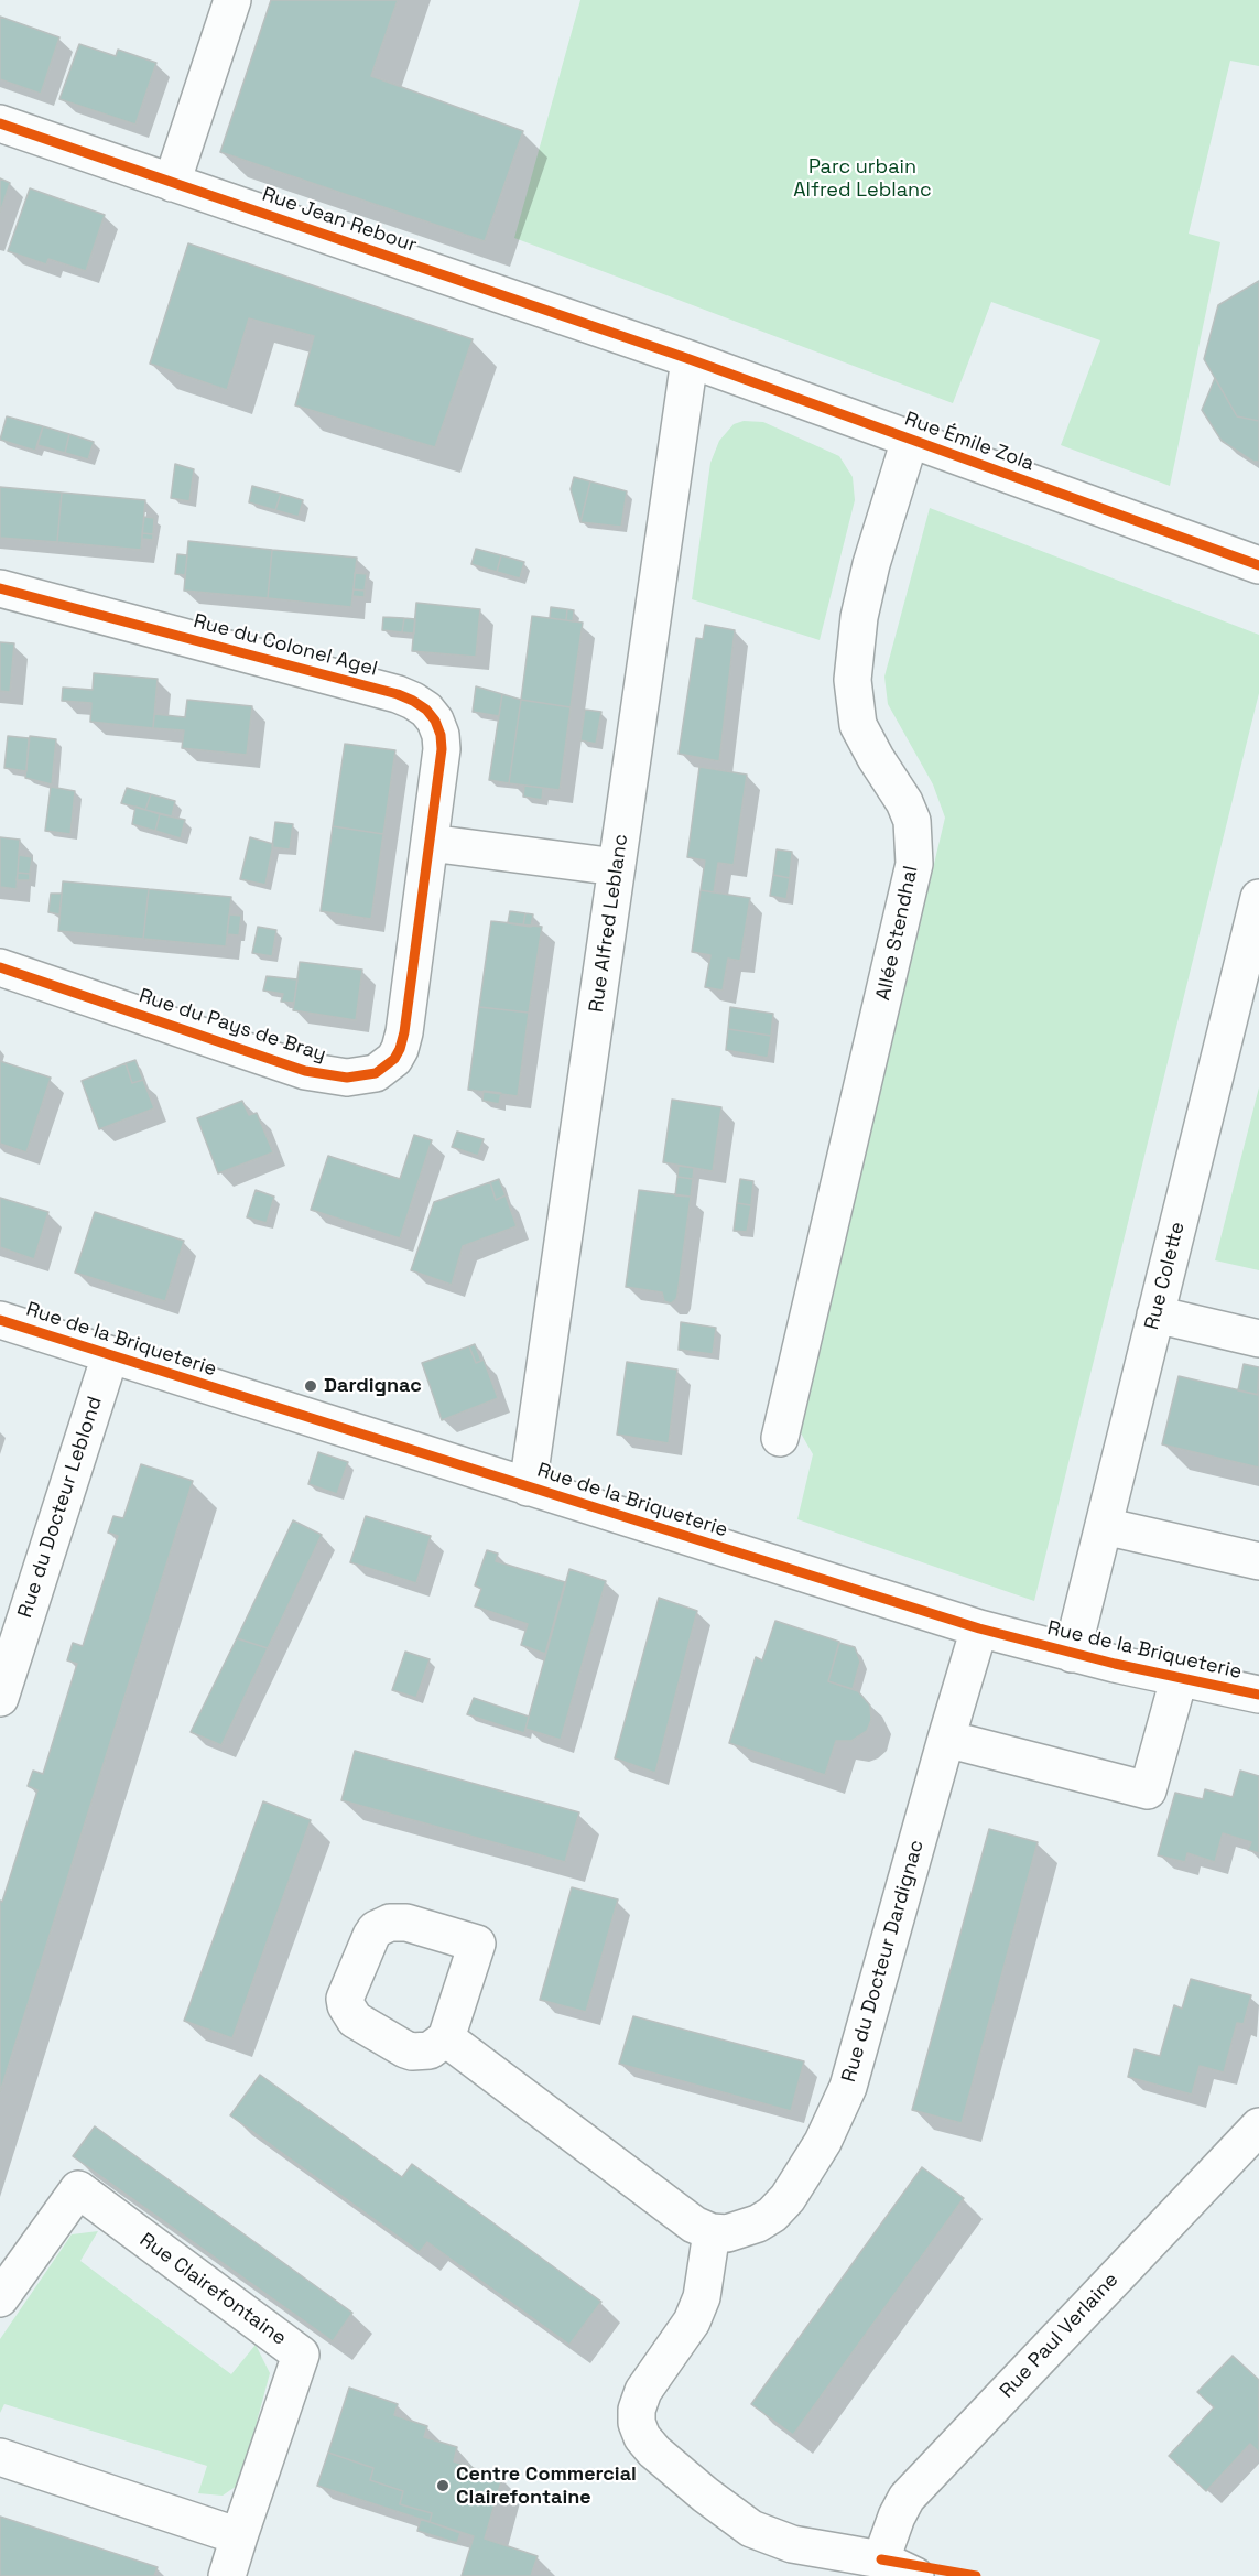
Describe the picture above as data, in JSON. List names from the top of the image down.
{
  "streets": {
    "street": [
      "Rue Jean Rebour",
      "Rue Émile Zola",
      "Rue du Colonel Agel",
      "Rue Alfred Leblanc",
      "Allée Stendhal",
      "Rue du Pays de Bray",
      "Rue Colette",
      "Rue de la Briqueterie",
      "Rue du Docteur Leblond",
      "Rue du Docteur Dardignac",
      "Rue Clairefontaine",
      "Rue Paul Verlaine"
    ]
  },
  "crossings": [
    ["Rue Jean Rebour", "Rue Émile Zola"],
    ["Rue Jean Rebour", "Rue Alfred Leblanc"],
    ["Rue Émile Zola", "Rue Alfred Leblanc"],
    ["Rue Émile Zola", "Allée Stendhal"],
    ["Rue du Colonel Agel", "Rue du Pays de Bray"],
    ["Rue Alfred Leblanc", "Rue de la Briqueterie"],
    ["Rue Colette", "Rue de la Briqueterie"],
    ["Rue de la Briqueterie", "Rue du Docteur Leblond"],
    ["Rue de la Briqueterie", "Rue du Docteur Dardignac"]
  ],
  "parks": ["Parc urbain Alfred Leblanc"],
  "places": ["Dardignac", "Centre Commercial Clairefontaine"]
}
